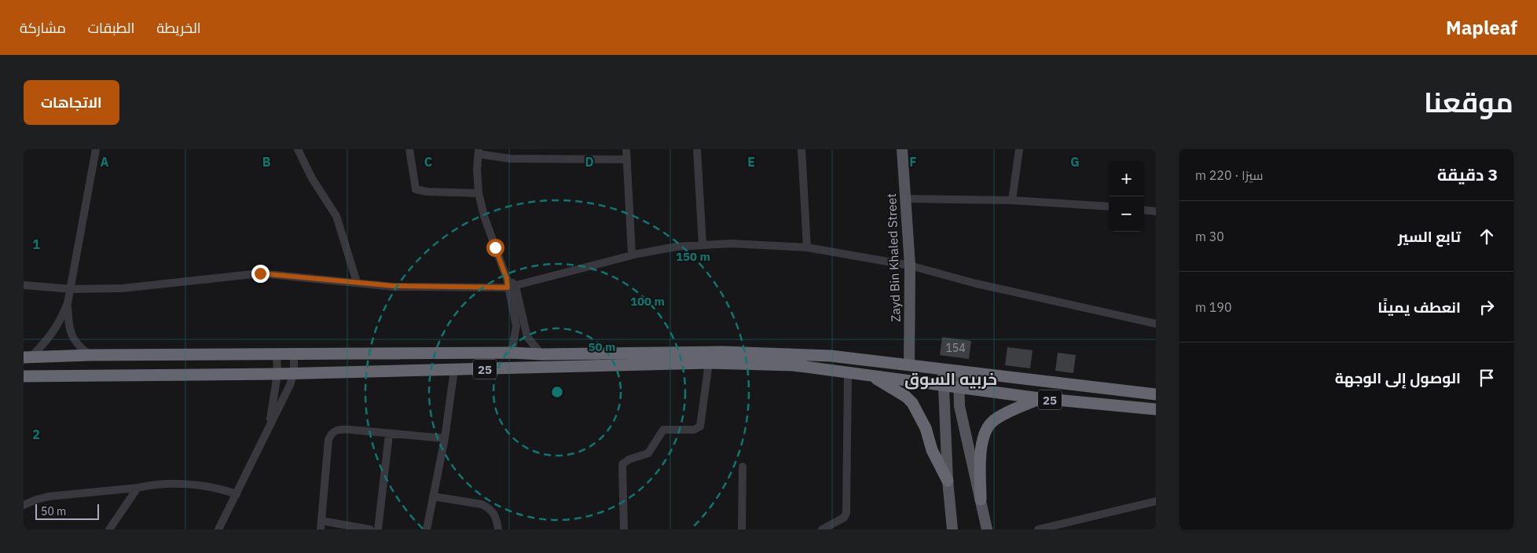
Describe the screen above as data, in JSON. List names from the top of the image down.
{
  "streets": {
    "highway": ["25"],
    "main road": ["Zayd Bin Khaled Street"]
  },
  "crossings": [
    ["Zayd Bin Khaled Street", "25"]
  ],
  "districts": ["خربیه السوق"],
  "house_numbers": ["154"],
  "scale_bar": "50 m",
  "page": {
    "header": "Mapleaf",
    "nav": ["الخريطة", "الطبقات", "مشاركة"],
    "title": "موقعنا",
    "buttons": "الاتجاهات",
    "heading": ["3 دقيقة", "سيرًا · 220 m"],
    "map_buttons": ["+", "−"],
    "list": [
      ["تابع السير", "30 m"],
      ["انعطف يمينًا", "190 m"],
      "الوصول إلى الوجهة"
    ],
    "scale": "50 m"
  },
  "grid": {
    "columns": [
      "A",
      "B",
      "C",
      "D",
      "E",
      "F",
      "G"
    ],
    "rows": ["1", "2"]
  },
  "rings": ["150 m", "100 m", "50 m"]
}
